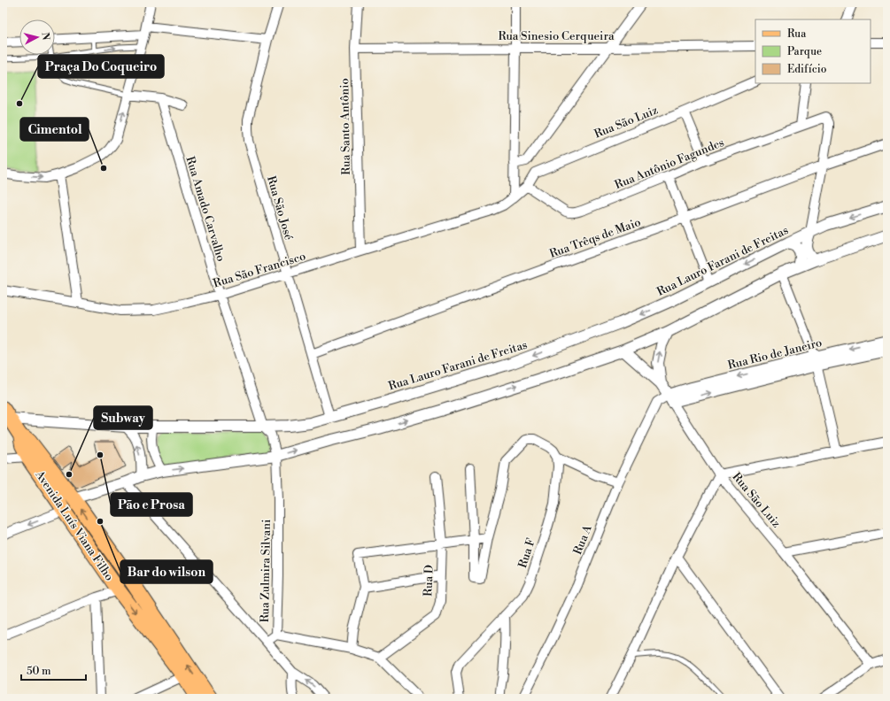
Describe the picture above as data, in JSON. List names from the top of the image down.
{
  "streets": {
    "main road": ["Avenida Luís Viana Filho"],
    "street": [
      "Rua Sinesio Cerqueira",
      "Rua São Luiz",
      "Rua Santo Antônio",
      "Rua Antônio Fagundes",
      "Rua São José",
      "Rua Amado Carvalho",
      "Rua Trêqs de Maio",
      "Rua Lauro Farani de Freitas",
      "Rua São Francisco",
      "Rua Rio de Janeiro",
      "Rua A",
      "Rua F",
      "Rua Zulmira Silvani",
      "Rua D"
    ]
  },
  "crossings": [
    ["Rua Sinesio Cerqueira", "Rua Santo Antônio"],
    ["Rua São Luiz", "Rua Rio de Janeiro"],
    ["Rua São Luiz", "Rua A"],
    ["Rua Santo Antônio", "Rua São Francisco"],
    ["Rua Antônio Fagundes", "Rua Trêqs de Maio"],
    ["Rua São José", "Rua Trêqs de Maio"],
    ["Rua São José", "Rua Lauro Farani de Freitas"],
    ["Rua São José", "Rua São Francisco"],
    ["Rua Amado Carvalho", "Rua Lauro Farani de Freitas"],
    ["Rua Amado Carvalho", "Rua São Francisco"],
    ["Rua Amado Carvalho", "Rua Zulmira Silvani"],
    ["Rua Lauro Farani de Freitas", "Avenida Luís Viana Filho"],
    ["Rua Lauro Farani de Freitas", "Rua Zulmira Silvani"],
    ["Rua Rio de Janeiro", "Rua A"]
  ],
  "places": [
    "Praça Do Coqueiro",
    "Cimentol",
    "Pão e Prosa",
    "Subway",
    "Bar do wilson"
  ],
  "legend": ["Rua", "Parque", "Edifício"],
  "scale_bar": "50 m",
  "north": "right"
}
